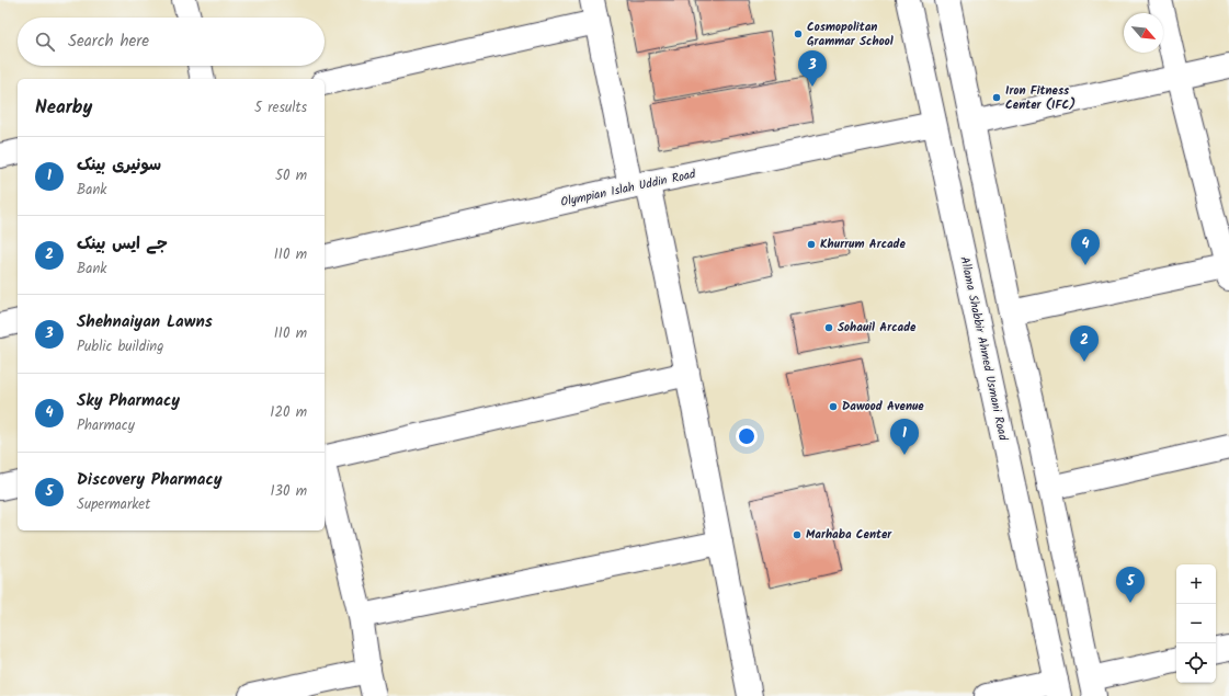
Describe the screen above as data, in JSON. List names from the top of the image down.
{
  "streets": {
    "street": ["Olympian Islah Uddin Road", "Allama Shabbir Ahmed Usmani Road"]
  },
  "crossings": [
    ["Olympian Islah Uddin Road", "Allama Shabbir Ahmed Usmani Road"]
  ],
  "places": [
    "Cosmopolitan Grammar School",
    "Iron Fitness Center (IFC)",
    "Khurrum Arcade",
    "Sohauil Arcade",
    "Dawood Avenue",
    "Marhaba Center"
  ],
  "north": "bottom right",
  "page": {
    "search": "Search here",
    "pins": [
      "3",
      "4",
      "2",
      "1",
      "5"
    ],
    "heading": ["Nearby", "5 results"],
    "list": [
      {
        "mark": "1",
        "name": "سونیری بینک",
        "note": "Bank",
        "value": "50 m"
      },
      {
        "mark": "2",
        "name": "جے ایس بینک",
        "note": "Bank",
        "value": "110 m"
      },
      {
        "mark": "3",
        "name": "Shehnaiyan Lawns",
        "note": "Public building",
        "value": "110 m"
      },
      {
        "mark": "4",
        "name": "Sky Pharmacy",
        "note": "Pharmacy",
        "value": "120 m"
      },
      {
        "mark": "5",
        "name": "Discovery Pharmacy",
        "note": "Supermarket",
        "value": "130 m"
      }
    ],
    "map_buttons": ["+", "−"]
  }
}
